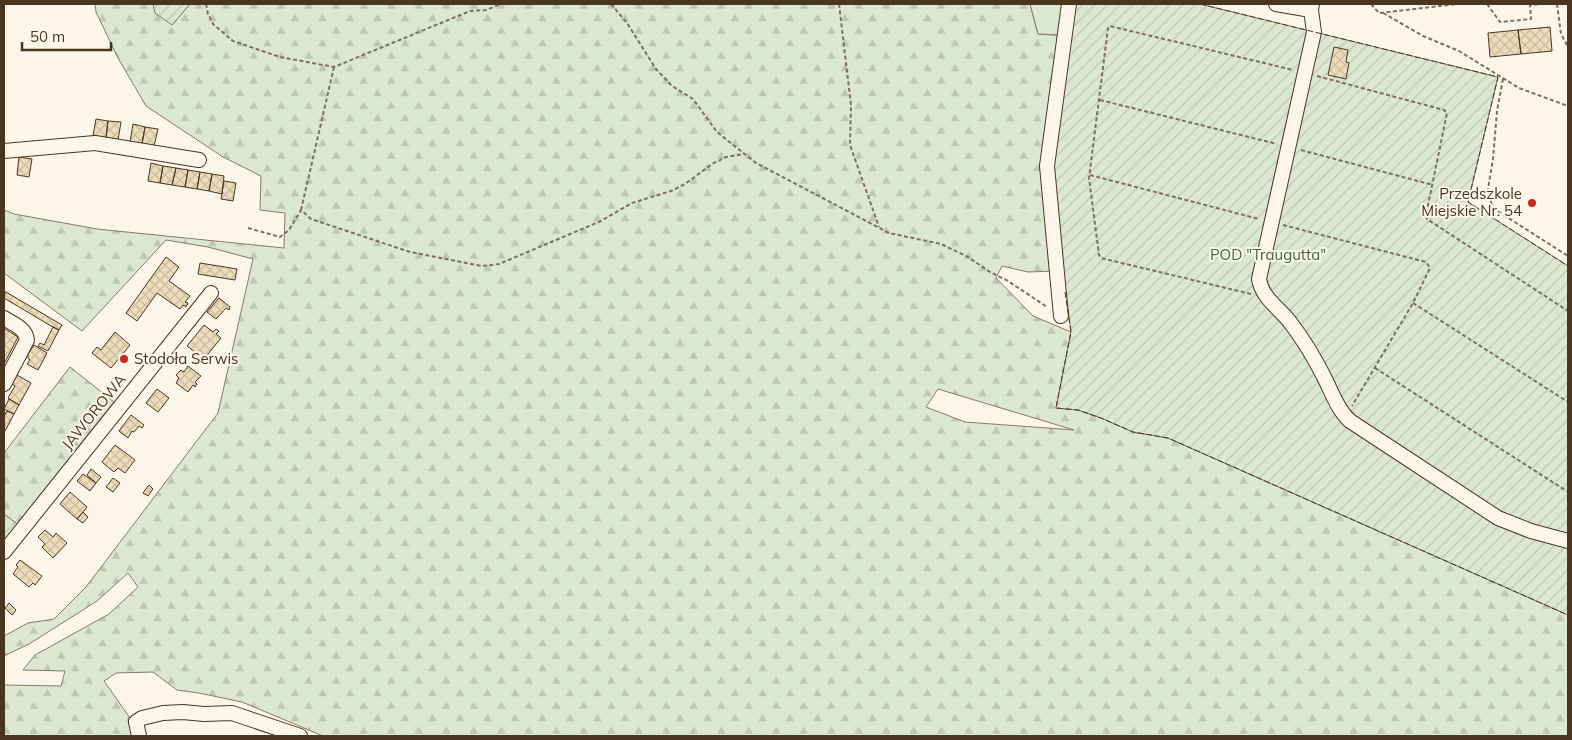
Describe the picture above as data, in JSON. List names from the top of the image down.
{
  "streets": {
    "street": ["JAWOROWA"]
  },
  "parks": ["POD \"Traugutta\""],
  "places": ["Przedszkole Miejskie Nr. 54", "Stodoła Serwis"],
  "scale_bar": "50 m"
}
